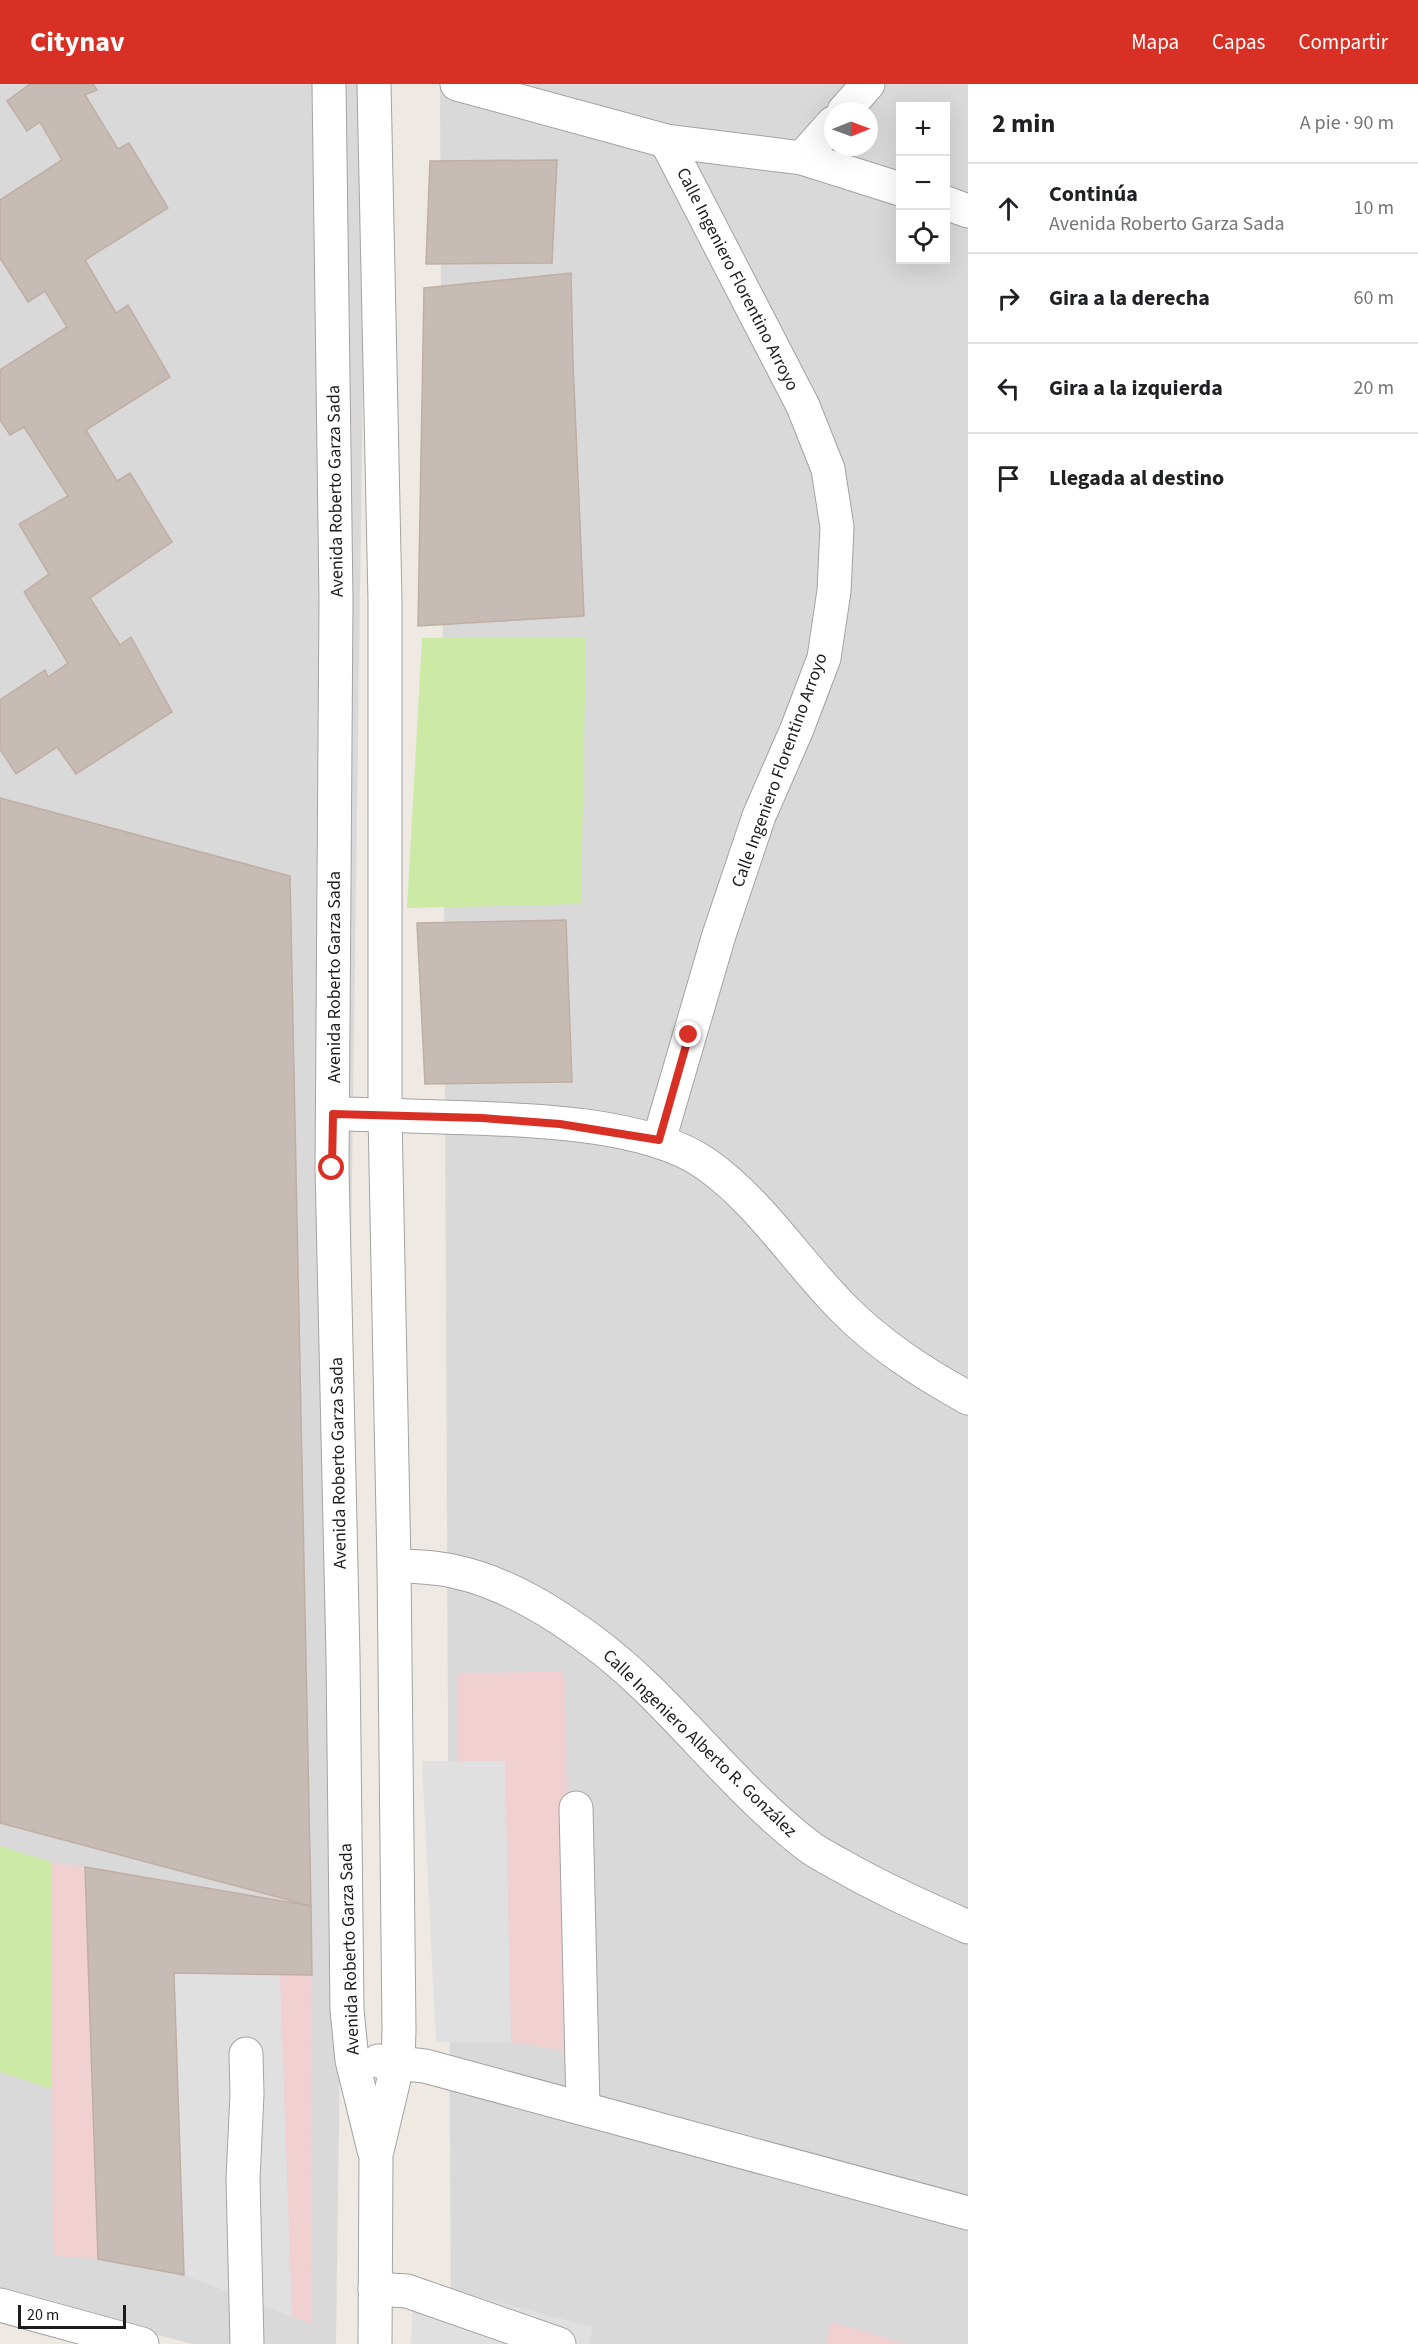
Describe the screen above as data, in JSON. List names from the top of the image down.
{
  "streets": {
    "street": ["Calle Ingeniero Florentino Arroyo", "Avenida Roberto Garza Sada", "Calle Ingeniero Alberto R. González"]
  },
  "crossings": [
    ["Avenida Roberto Garza Sada", "Calle Ingeniero Alberto R. González"]
  ],
  "scale_bar": "20 m",
  "north": "right",
  "page": {
    "header": "Citynav",
    "nav": ["Mapa", "Capas", "Compartir"],
    "heading": ["2 min", "A pie · 90 m"],
    "map_buttons": ["+", "−"],
    "list": [
      ["Continúa", "Avenida Roberto Garza Sada", "10 m"],
      ["Gira a la derecha", "60 m"],
      ["Gira a la izquierda", "20 m"],
      "Llegada al destino"
    ],
    "scale": "20 m"
  }
}
